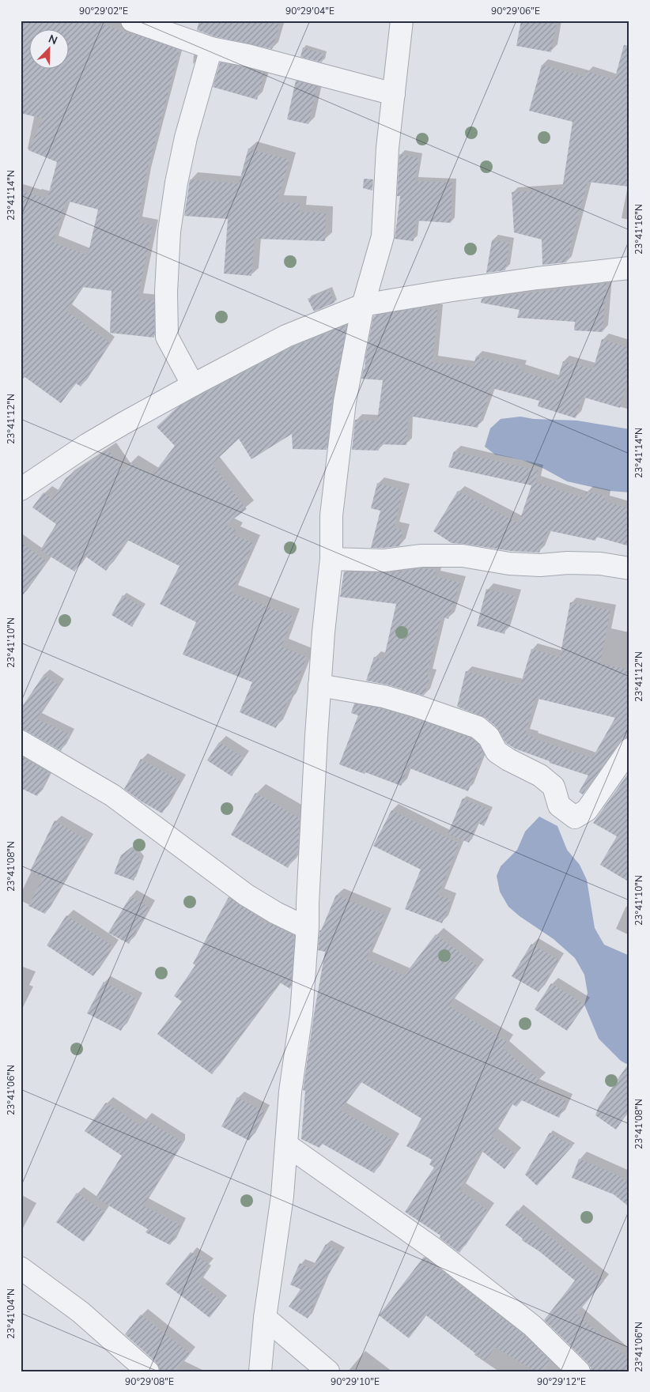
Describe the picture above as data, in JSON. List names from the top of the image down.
{
  "north": "top right",
  "coordinates": [
    "90°29'02\"E",
    "90°29'04\"E",
    "90°29'06\"E",
    "23°41'14\"N",
    "23°41'16\"N",
    "23°41'12\"N",
    "23°41'10\"N",
    "23°41'08\"N",
    "23°41'06\"N",
    "23°41'04\"N",
    "90°29'08\"E",
    "90°29'10\"E",
    "90°29'12\"E"
  ]
}
